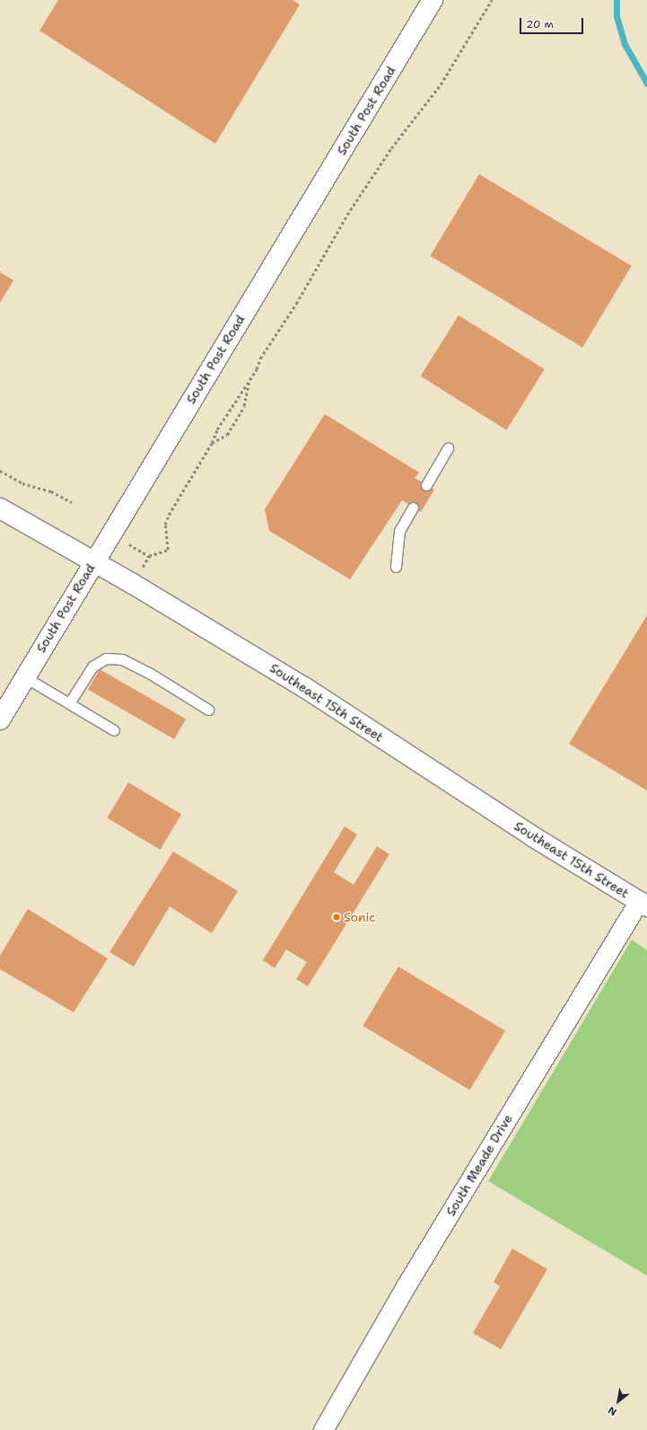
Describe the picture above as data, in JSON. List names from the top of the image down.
{
  "streets": {
    "main road": ["South Post Road", "Southeast 15th Street"],
    "street": ["South Meade Drive"]
  },
  "crossings": [
    ["South Post Road", "Southeast 15th Street"],
    ["Southeast 15th Street", "South Meade Drive"]
  ],
  "places": ["Sonic"],
  "scale_bar": "20 m",
  "north": "bottom left"
}
